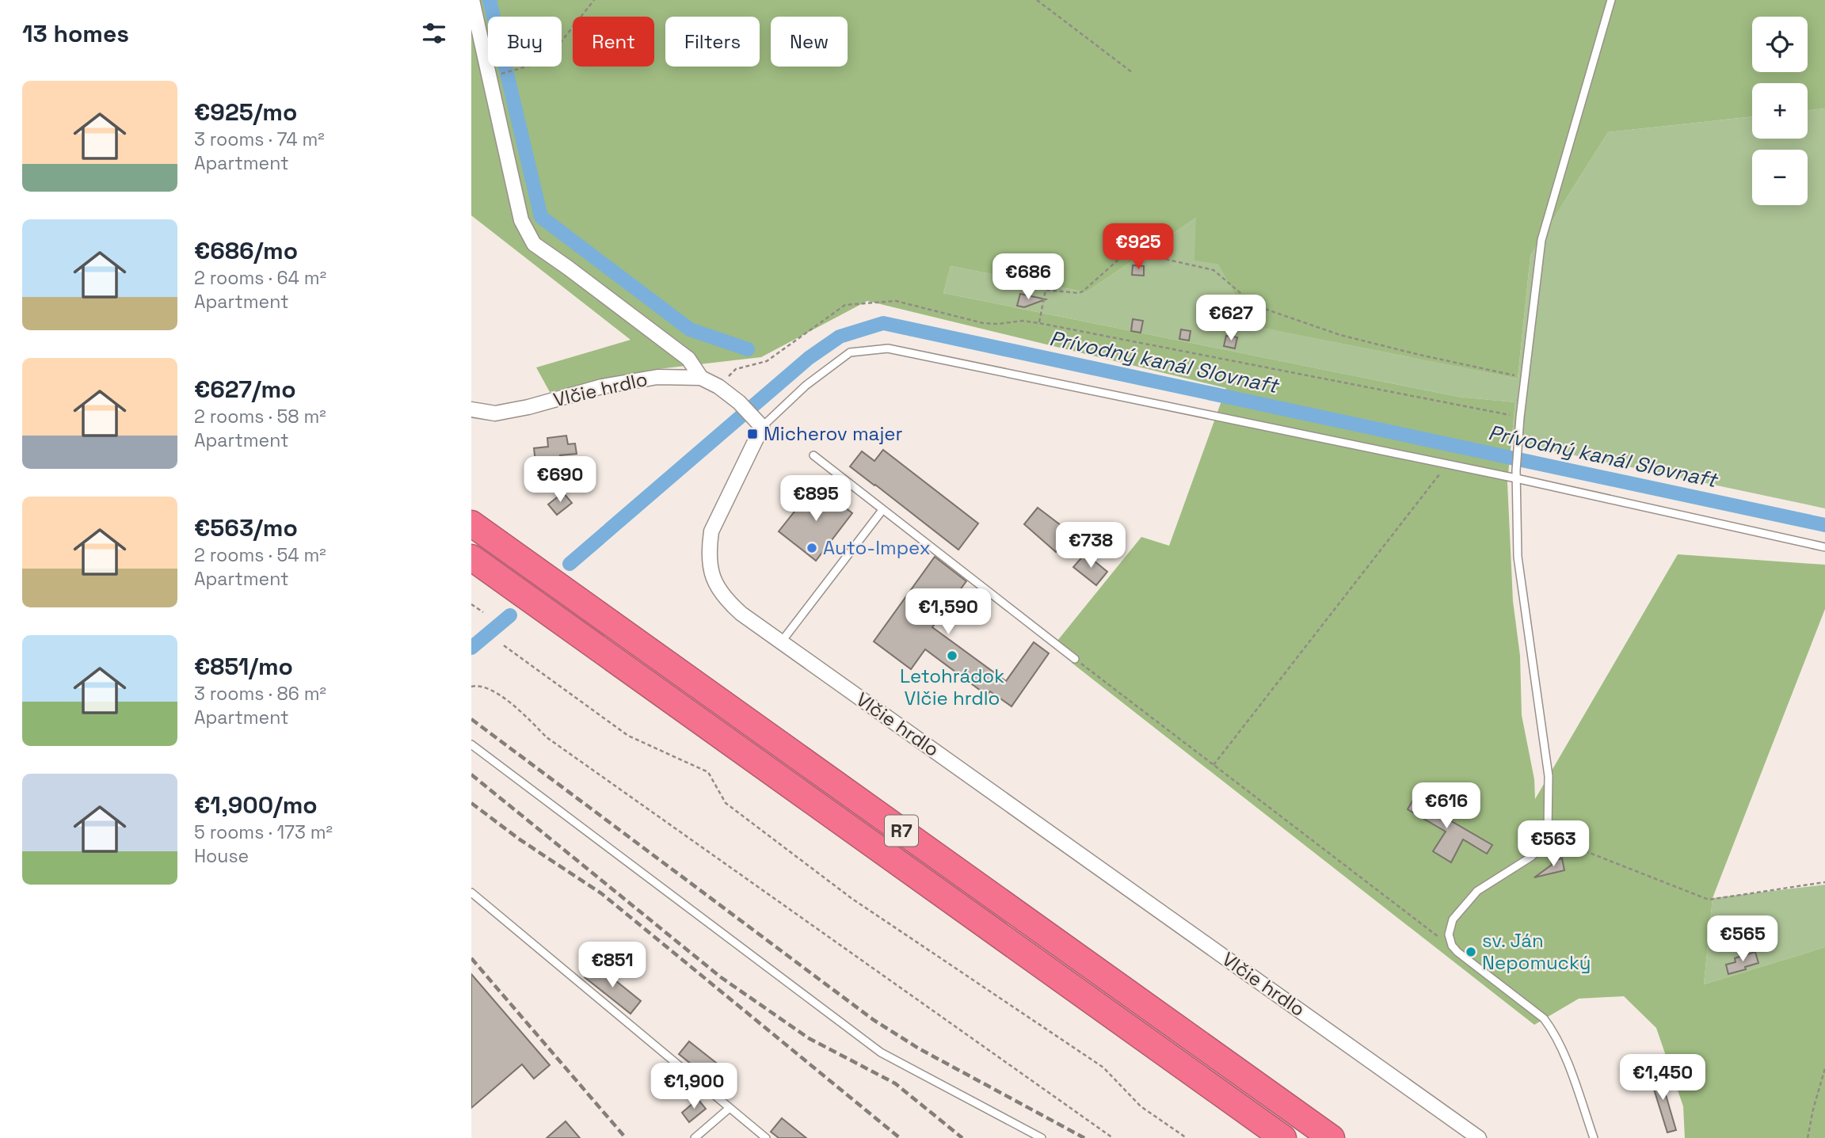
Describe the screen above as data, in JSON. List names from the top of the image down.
{
  "streets": {
    "highway": ["R7"],
    "street": ["Vlčie hrdlo"]
  },
  "water": ["Prívodný kanál Slovnaft"],
  "places": {
    "transit": ["Micherov majer"],
    "other": ["Auto-Impex", "Letohrádok Vlčie hrdlo", "sv. Ján Nepomucký"]
  },
  "page": {
    "heading": "13 homes",
    "map_buttons": ["+", "−"],
    "chip": [
      "Buy",
      "Rent",
      "Filters",
      "New"
    ],
    "list": [
      {
        "name": "€925/mo",
        "note": "3 rooms · 74 m² · Apartment"
      },
      {
        "name": "€686/mo",
        "note": "2 rooms · 64 m² · Apartment"
      },
      {
        "name": "€627/mo",
        "note": "2 rooms · 58 m² · Apartment"
      },
      {
        "name": "€563/mo",
        "note": "2 rooms · 54 m² · Apartment"
      },
      {
        "name": "€851/mo",
        "note": "3 rooms · 86 m² · Apartment"
      },
      {
        "name": "€1,900/mo",
        "note": "5 rooms · 173 m² · House"
      }
    ],
    "price": [
      "€925",
      "€686",
      "€627",
      "€690",
      "€895",
      "€738",
      "€1,590",
      "€616",
      "€563",
      "€565",
      "€851",
      "€1,450",
      "€1,900"
    ]
  }
}
